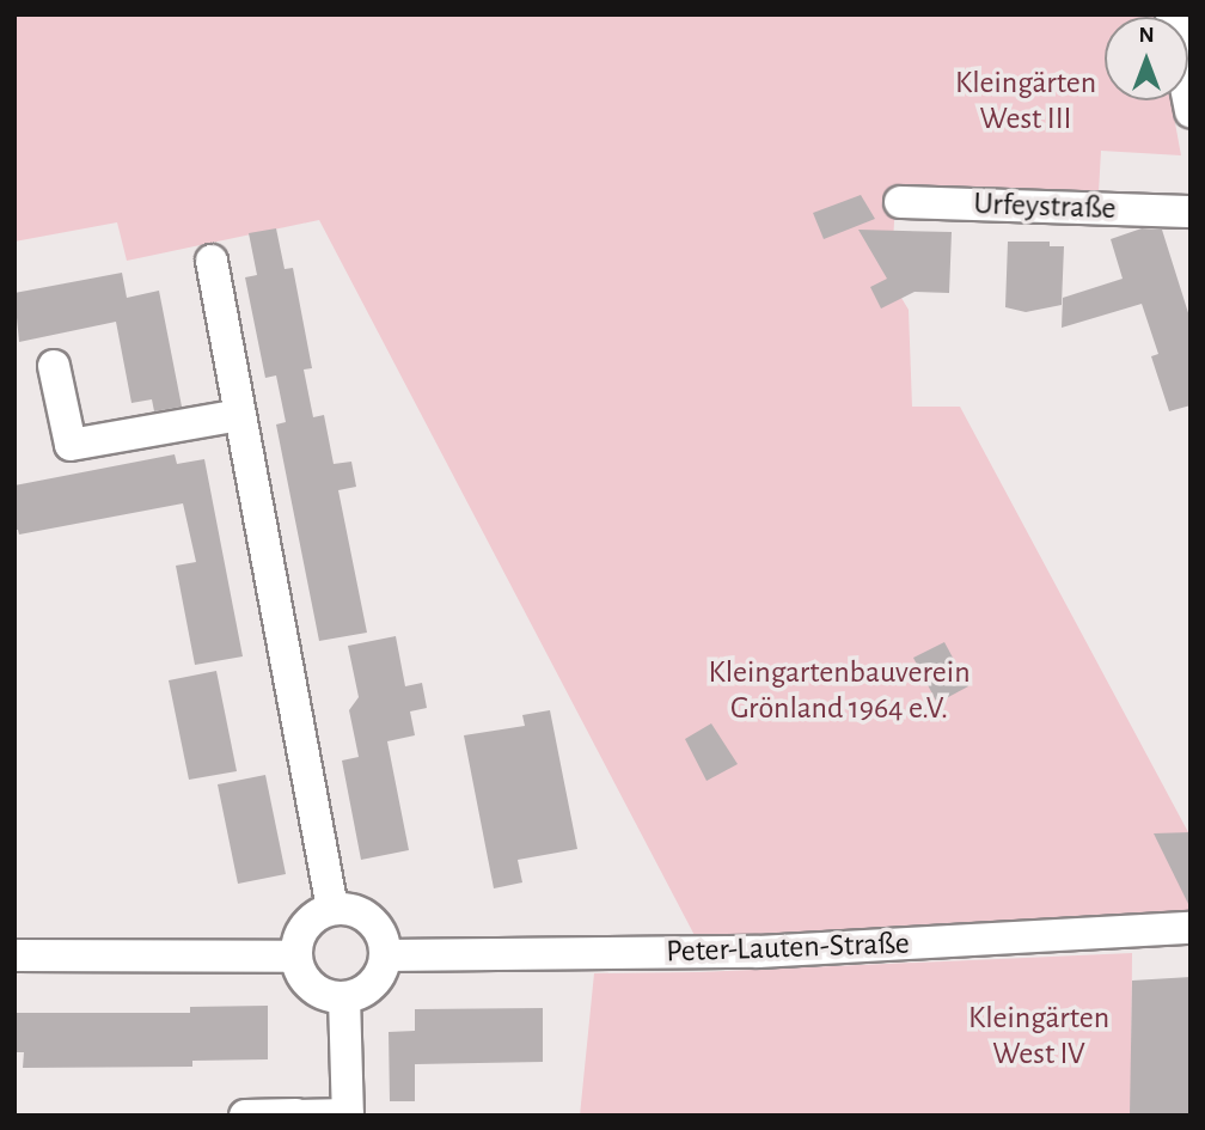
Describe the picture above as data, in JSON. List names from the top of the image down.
{
  "streets": {
    "street": ["Urfeystraße", "Peter-Lauten-Straße"]
  },
  "parks": ["Kleingärten West III", "Kleingartenbauverein Grönland 1964 e.V.", "Kleingärten West IV"],
  "north": "top"
}
